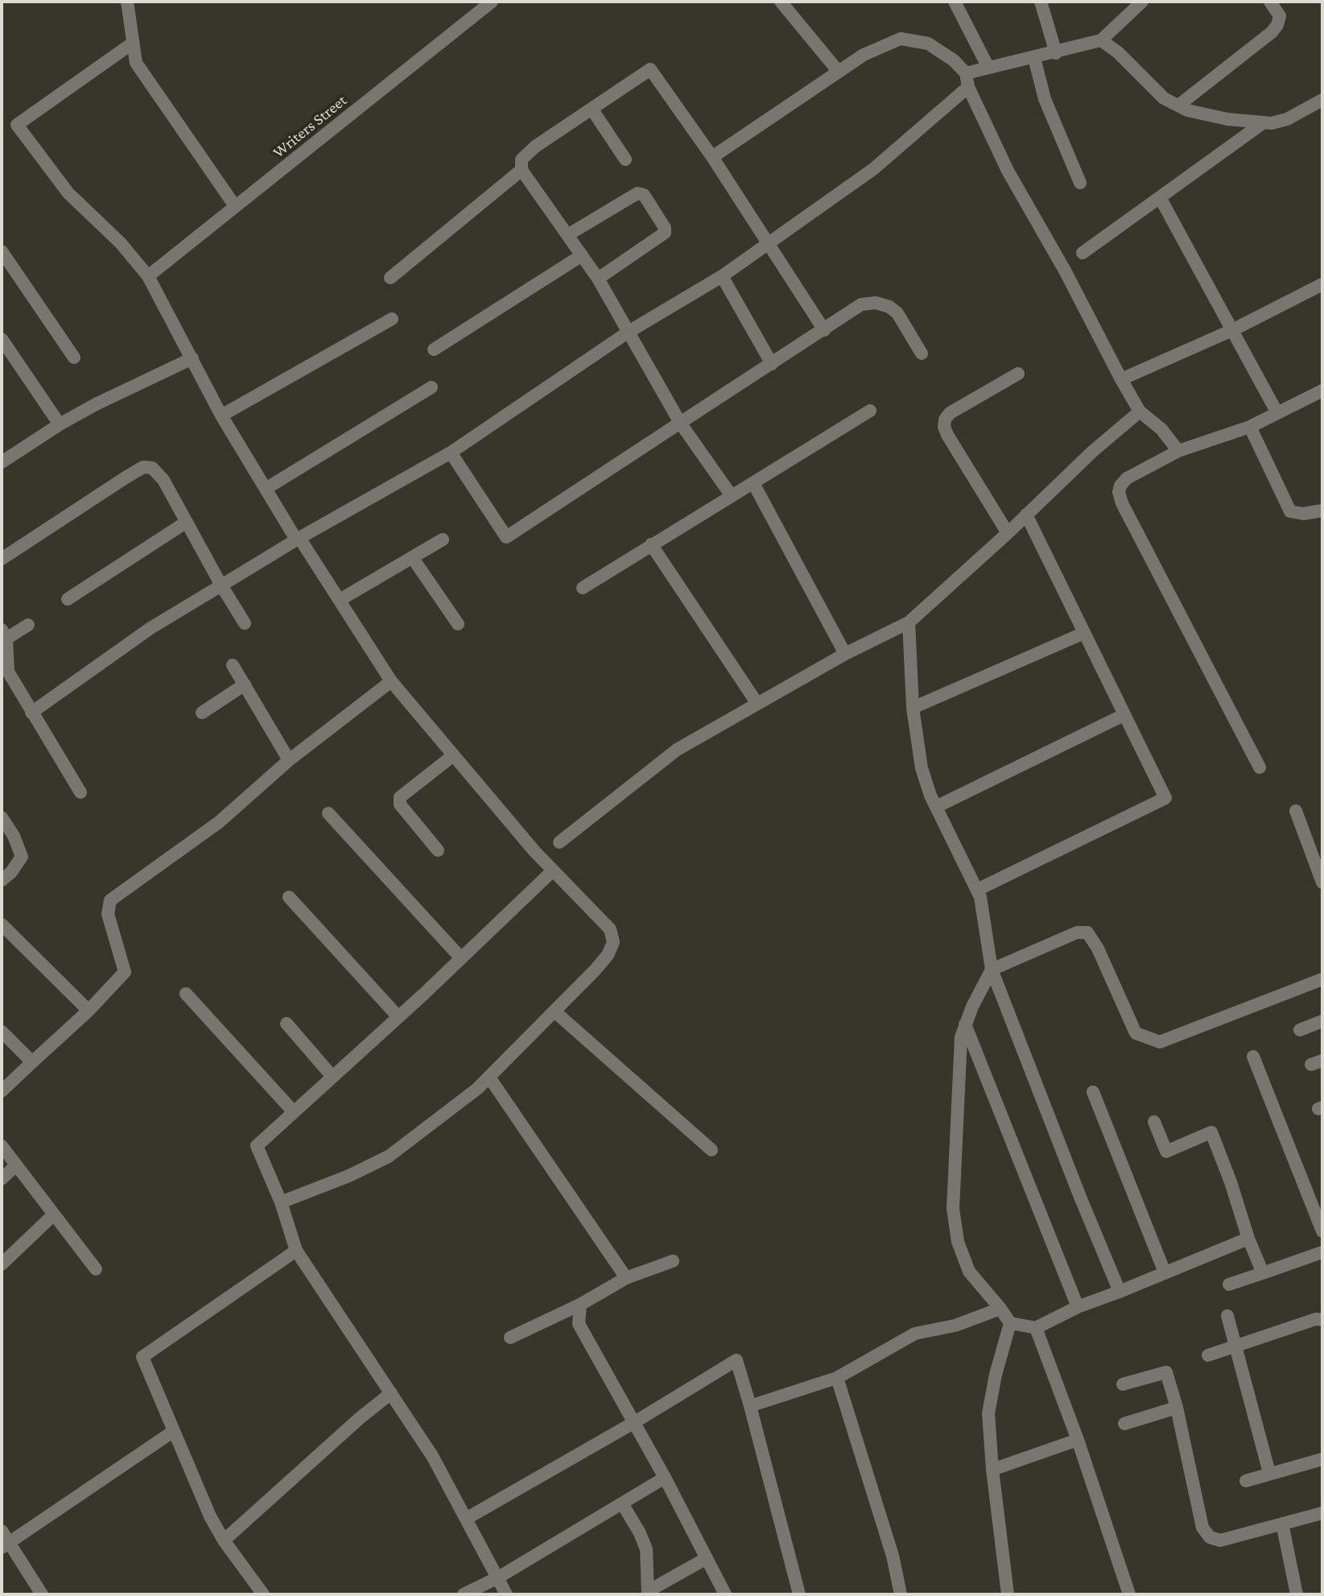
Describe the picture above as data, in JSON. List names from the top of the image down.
{
  "streets": {
    "street": ["Writers Street"]
  }
}
